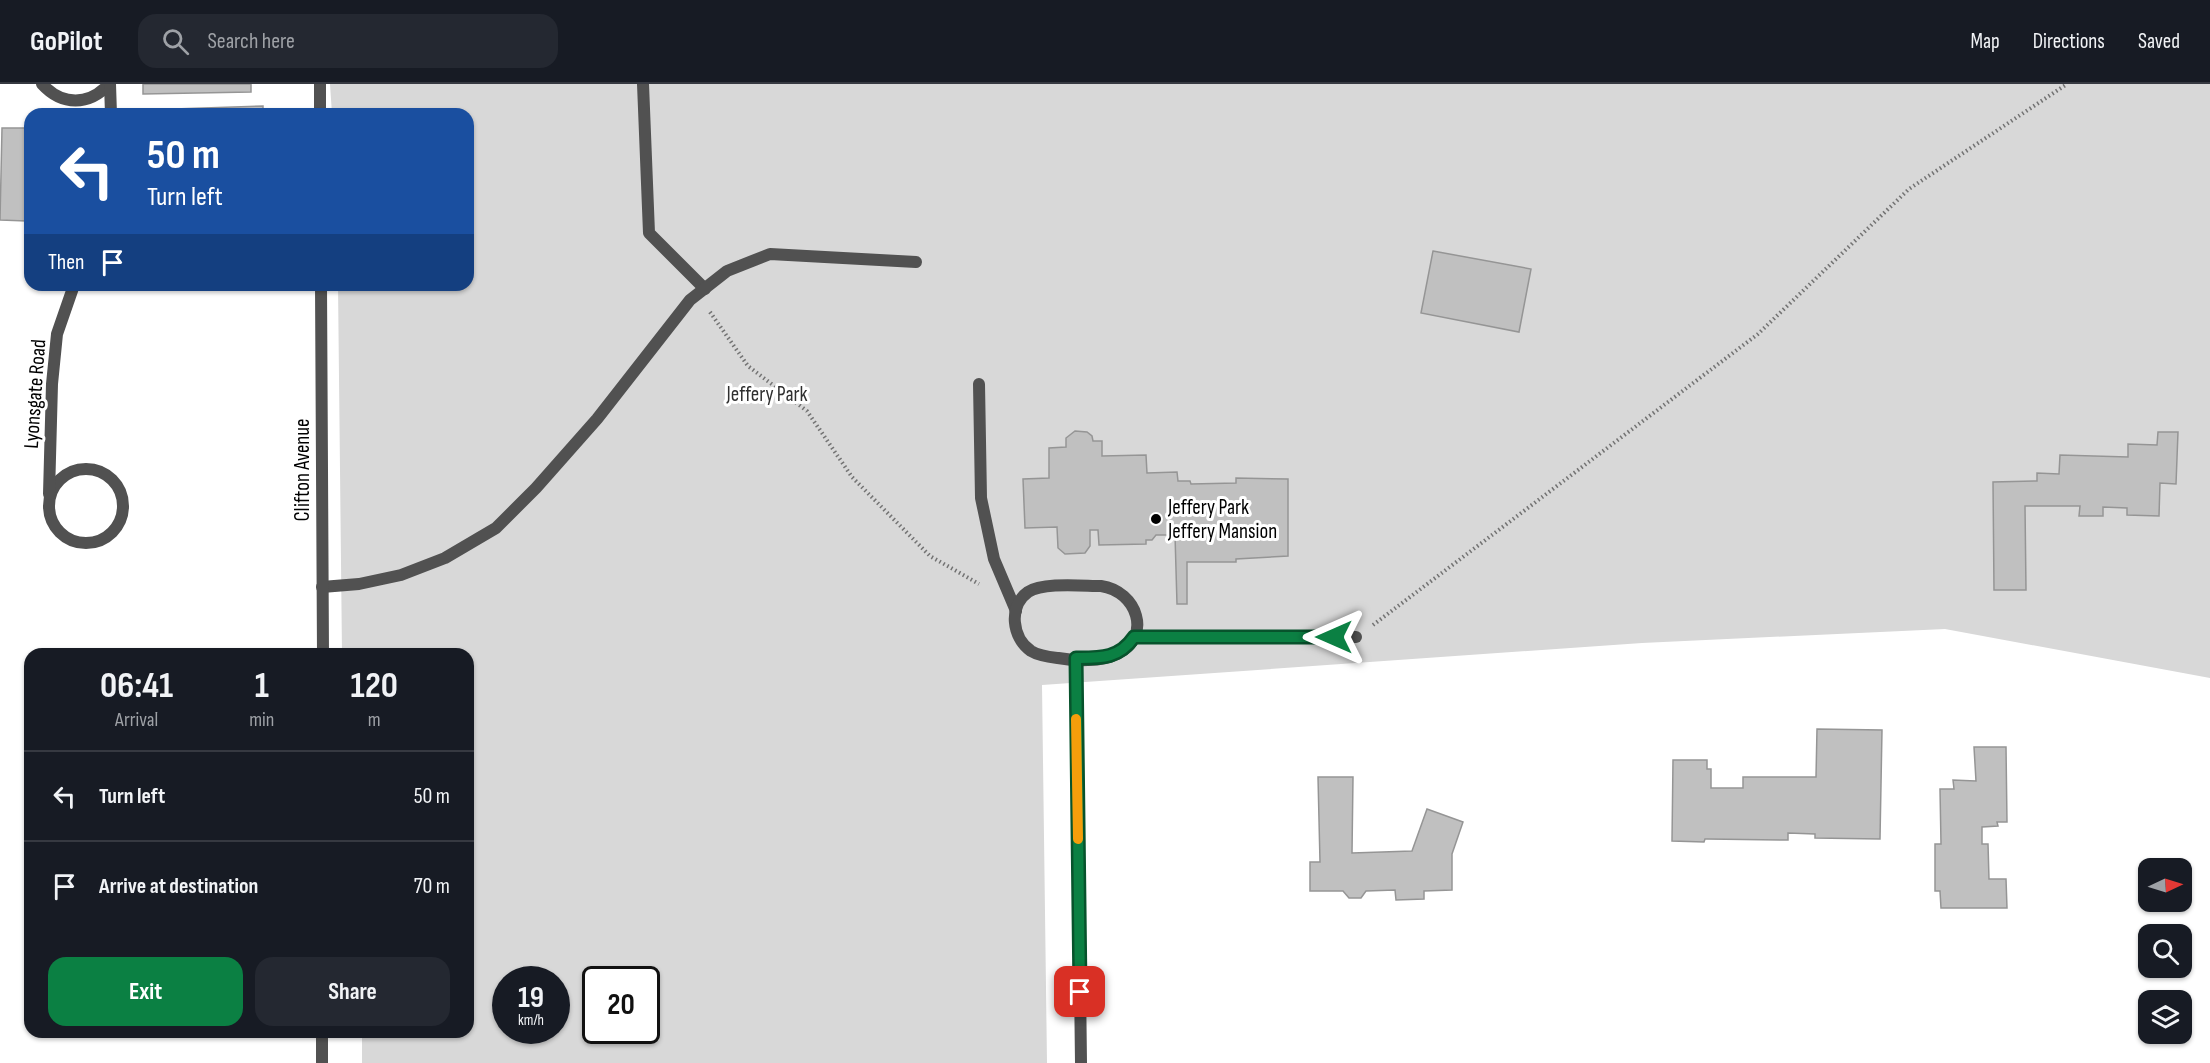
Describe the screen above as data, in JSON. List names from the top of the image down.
{
  "streets": {
    "street": ["Lyonsgate Road", "Clifton Avenue"]
  },
  "parks": ["Jeffery Park"],
  "places": ["Jeffery Park Jeffery Mansion"],
  "north": "right",
  "page": {
    "header": "GoPilot",
    "search": "Search here",
    "nav": ["Map", "Directions", "Saved"],
    "turn": ["50 m", "Turn left"],
    "then": "Then",
    "eta": [
      "06:41",
      "Arrival",
      "1",
      "min",
      "120",
      "m"
    ],
    "list": [
      {
        "name": "Turn left",
        "value": "50 m"
      },
      {
        "name": "Arrive at destination",
        "value": "70 m"
      }
    ],
    "buttons": ["Exit", "Share"],
    "speed": "19 km/h",
    "limit": "20"
  }
}
